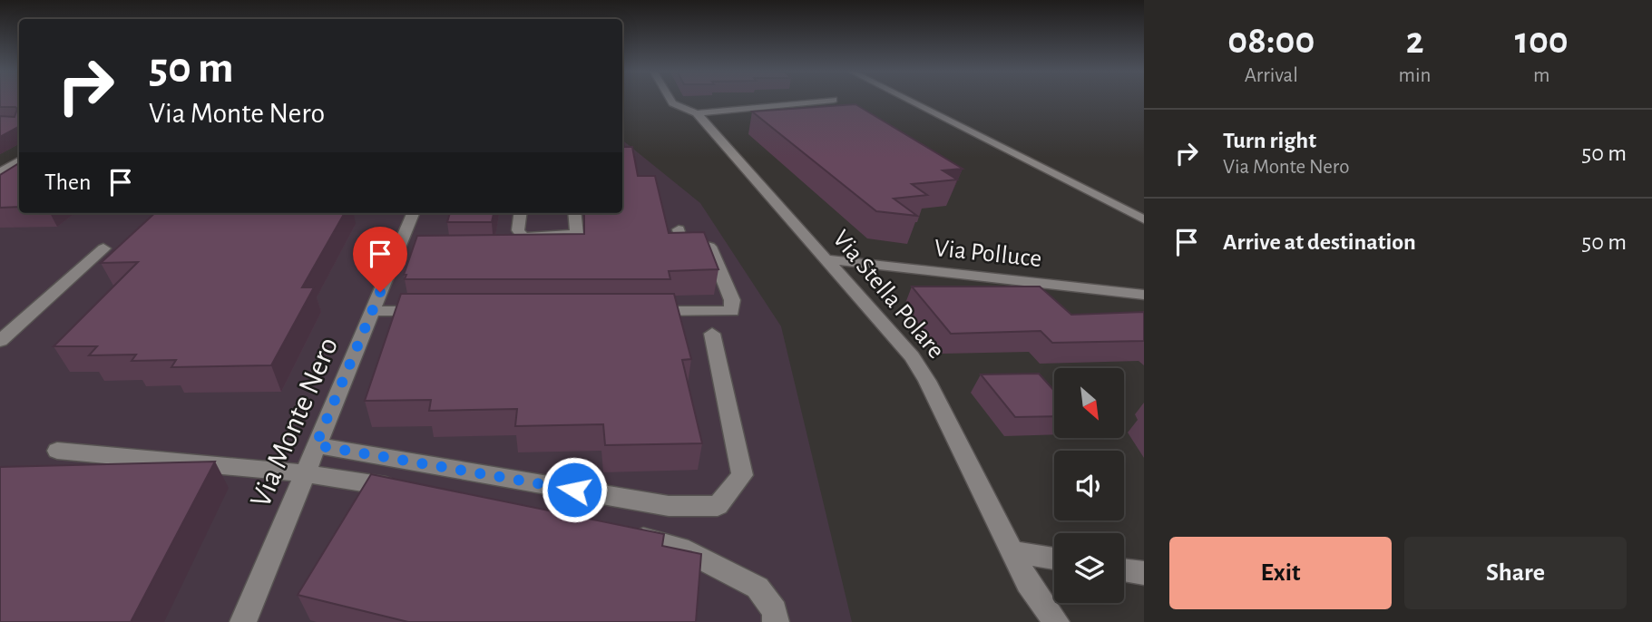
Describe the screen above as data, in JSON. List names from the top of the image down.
{
  "streets": {
    "street": ["Via Polluce", "Via Stella Polare", "Via Monte Nero"]
  },
  "crossings": [
    ["Via Polluce", "Via Stella Polare"]
  ],
  "north": "bottom right",
  "page": {
    "eta": [
      "08:00",
      "Arrival",
      "2",
      "min",
      "100",
      "m"
    ],
    "turn": ["50 m", "Via Monte Nero"],
    "list": [
      {
        "name": "Turn right",
        "note": "Via Monte Nero",
        "value": "50 m"
      },
      {
        "name": "Arrive at destination",
        "value": "50 m"
      }
    ],
    "then": "Then",
    "buttons": ["Exit", "Share"]
  }
}
